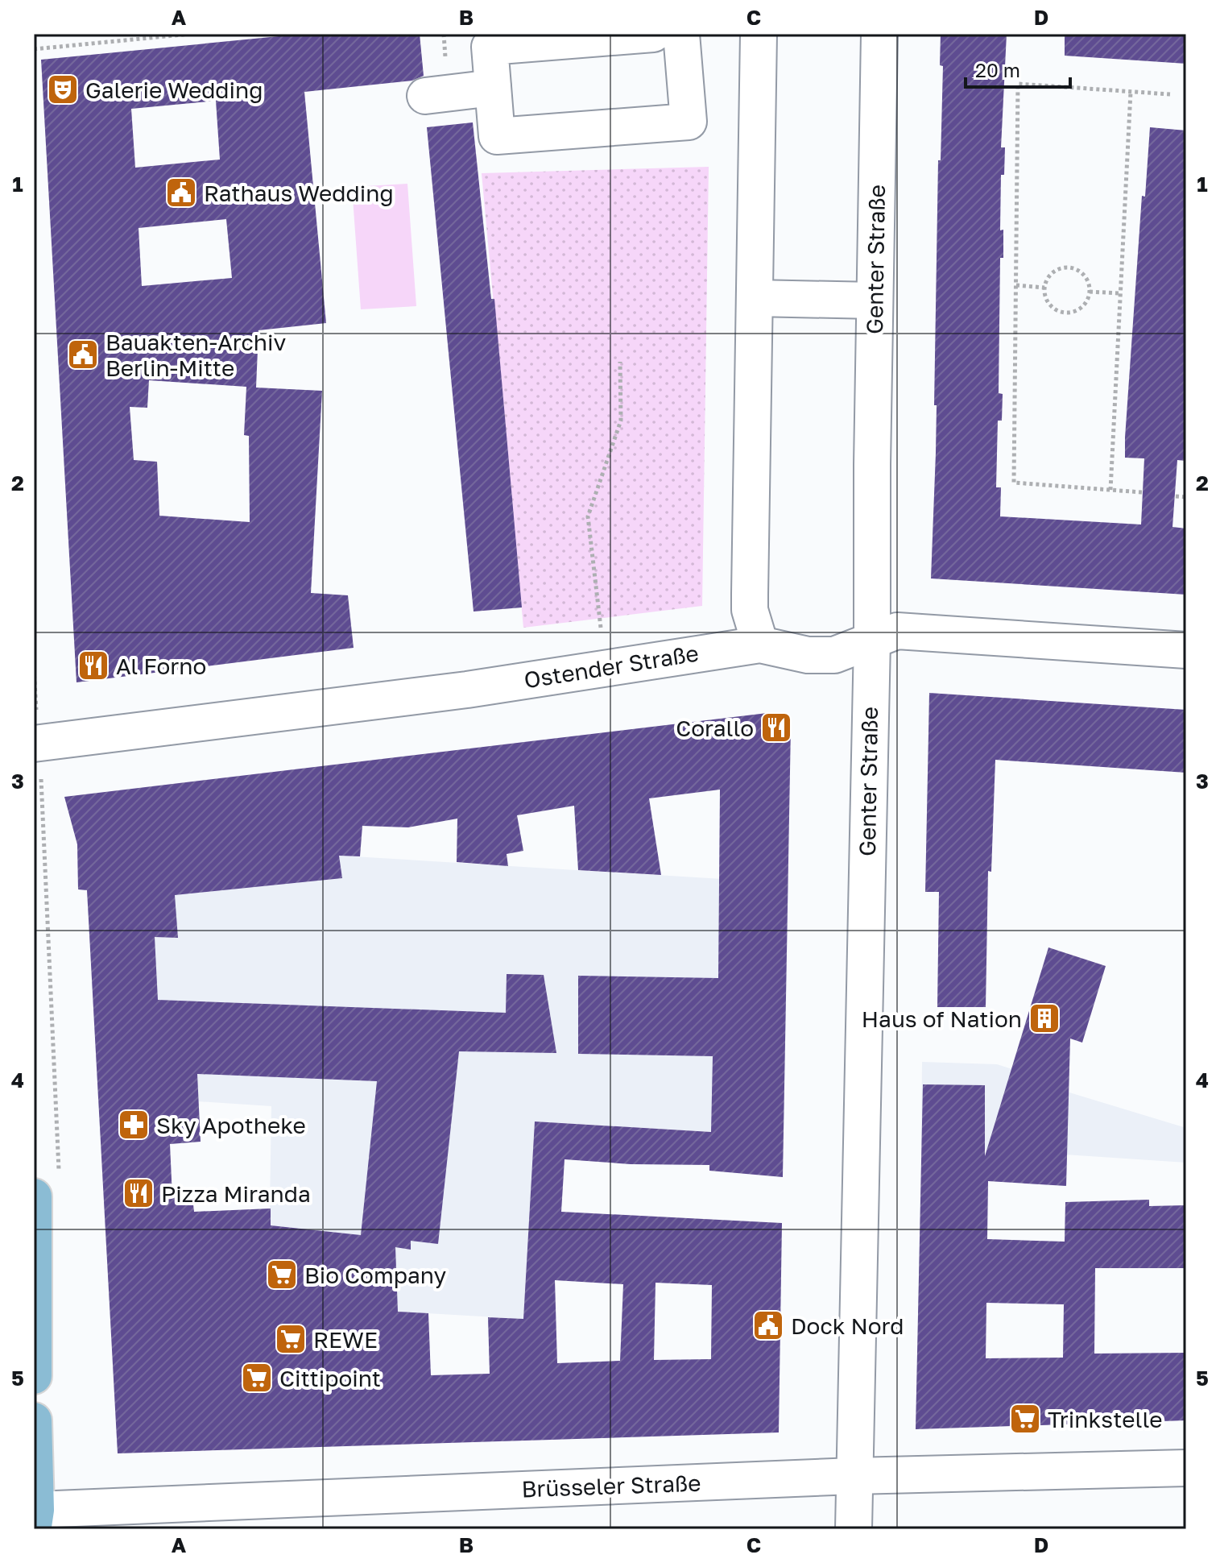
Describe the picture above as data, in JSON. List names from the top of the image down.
{
  "streets": {
    "street": ["Genter Straße", "Ostender Straße", "Brüsseler Straße"]
  },
  "crossings": [
    ["Genter Straße", "Ostender Straße"],
    ["Genter Straße", "Brüsseler Straße"]
  ],
  "places": {
    "theatre": ["Galerie Wedding"],
    "public building": ["Rathaus Wedding", "Bauakten-Archiv Berlin-Mitte", "Dock Nord"],
    "restaurant": ["Al Forno", "Corallo", "Pizza Miranda"],
    "building": ["Haus of Nation"],
    "pharmacy": ["Sky Apotheke"],
    "supermarket": [
      "Bio Company",
      "REWE",
      "Cittipoint",
      "Trinkstelle"
    ]
  },
  "scale_bar": "20 m",
  "grid": {
    "columns": [
      "A",
      "B",
      "C",
      "D"
    ],
    "rows": [
      "1",
      "2",
      "3",
      "4",
      "5"
    ]
  }
}
